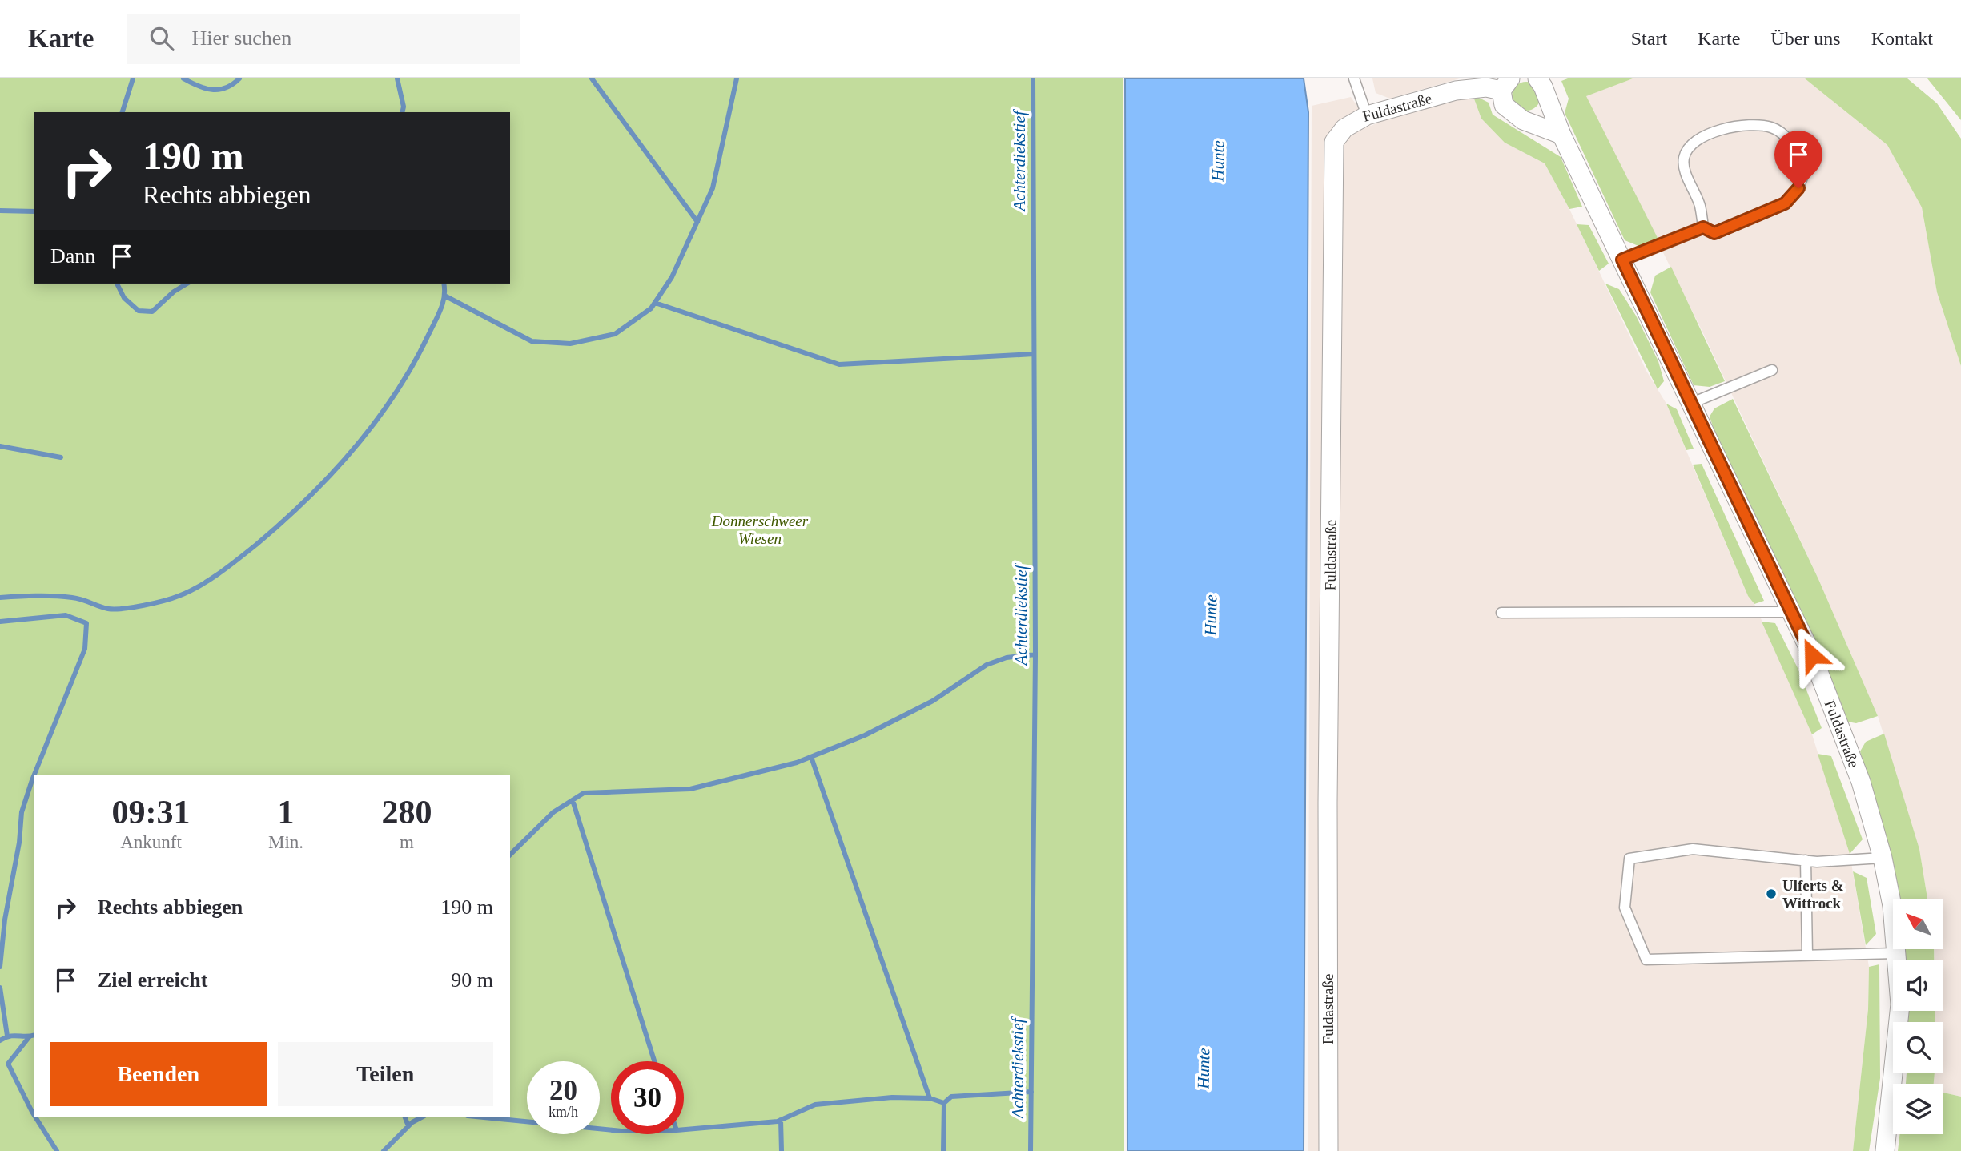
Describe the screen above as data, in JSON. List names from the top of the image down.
{
  "streets": {
    "street": ["Fuldastraße"]
  },
  "water": ["Achterdiekstief", "Hunte"],
  "parks": ["Donnerschweer Wiesen"],
  "places": ["Ulferts & Wittrock"],
  "north": "top left",
  "page": {
    "header": "Karte",
    "search": "Hier suchen",
    "nav": [
      "Start",
      "Karte",
      "Über uns",
      "Kontakt"
    ],
    "turn": ["190 m", "Rechts abbiegen"],
    "then": "Dann",
    "eta": [
      "09:31",
      "Ankunft",
      "1",
      "Min.",
      "280",
      "m"
    ],
    "list": [
      {
        "name": "Rechts abbiegen",
        "value": "190 m"
      },
      {
        "name": "Ziel erreicht",
        "value": "90 m"
      }
    ],
    "buttons": ["Beenden", "Teilen"],
    "speed": "20 km/h",
    "limit": "30"
  }
}
